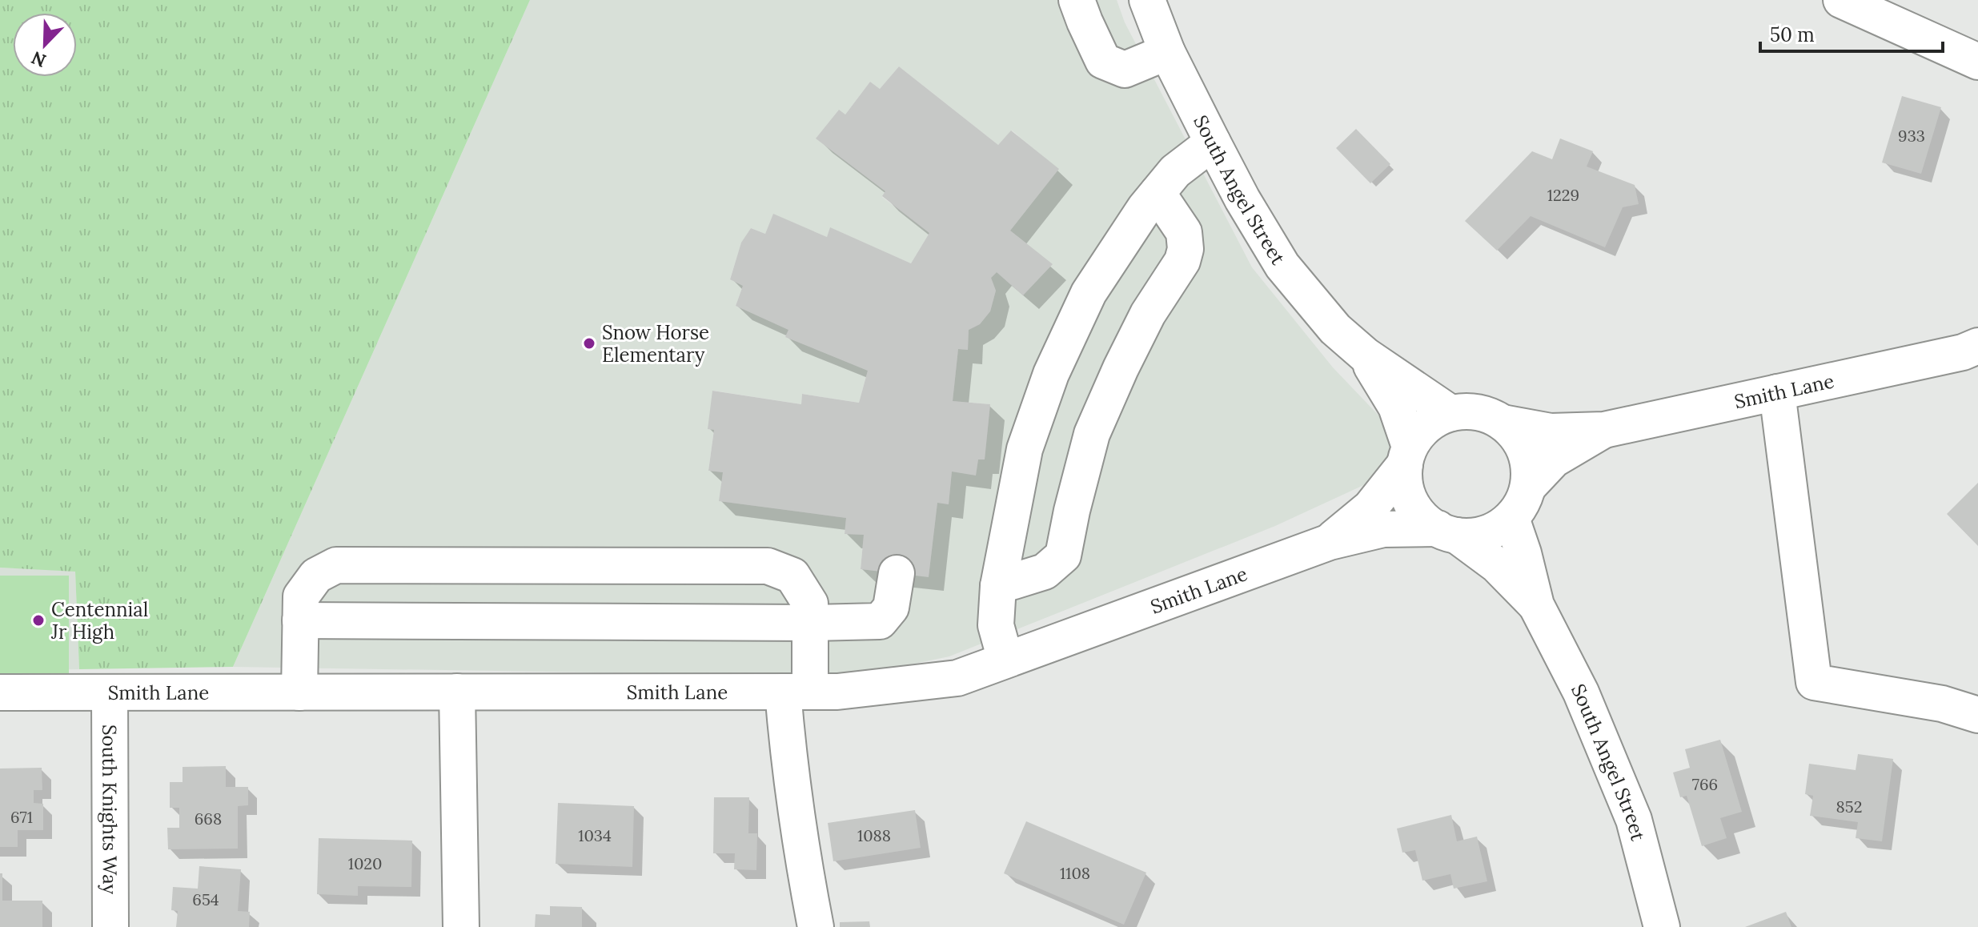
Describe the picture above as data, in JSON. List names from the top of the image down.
{
  "streets": {
    "street": ["South Angel Street", "Smith Lane", "South Knights Way"]
  },
  "crossings": [
    ["South Angel Street", "Smith Lane"],
    ["Smith Lane", "South Knights Way"]
  ],
  "places": ["Snow Horse Elementary", "Centennial Jr High"],
  "house_numbers": [
    "933",
    "1229",
    "766",
    "852",
    "671",
    "668",
    "1034",
    "1088",
    "1020",
    "1108",
    "654"
  ],
  "scale_bar": "50 m",
  "north": "bottom left"
}
